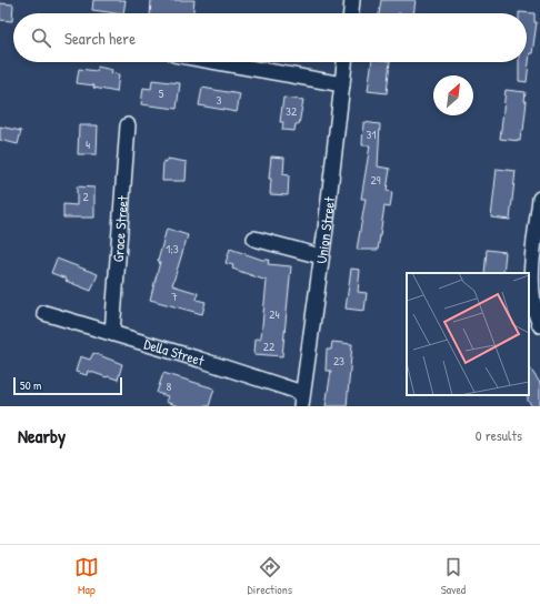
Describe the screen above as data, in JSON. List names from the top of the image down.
{
  "streets": {
    "street": ["Grace Street", "Union Street", "Della Street"]
  },
  "crossings": [
    ["Grace Street", "Della Street"],
    ["Union Street", "Della Street"]
  ],
  "house_numbers": [
    "5",
    "3",
    "32",
    "31",
    "4",
    "29",
    "2",
    "1;3",
    "7",
    "24",
    "22",
    "23",
    "8"
  ],
  "scale_bar": "50 m",
  "north": "top right",
  "page": {
    "search": "Search here",
    "scale": "50 m",
    "heading": ["Nearby", "0 results"],
    "nav": ["Map", "Directions", "Saved"]
  }
}
